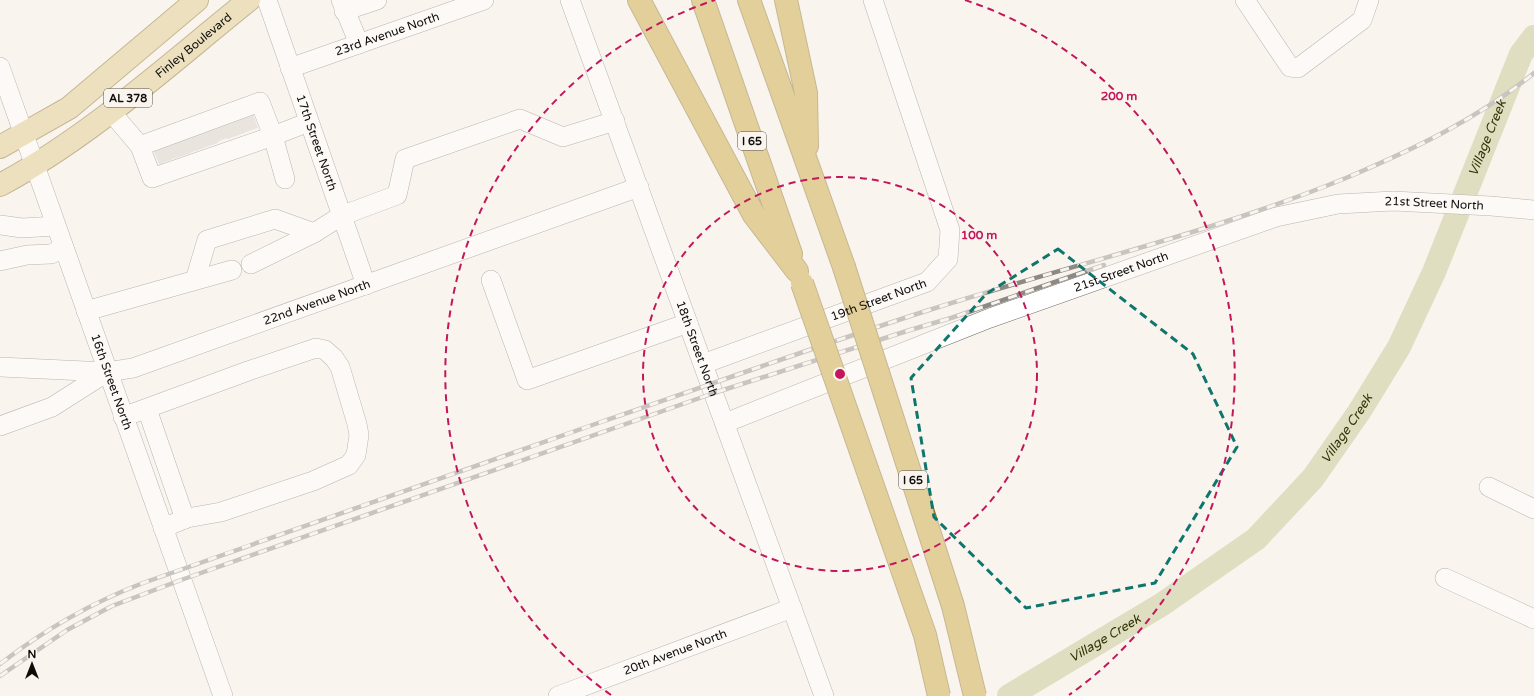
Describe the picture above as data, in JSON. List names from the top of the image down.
{
  "streets": {
    "highway": ["I 65"],
    "main road": ["Finley Boulevard", "AL 378"],
    "street": [
      "23rd Avenue North",
      "17th Street North",
      "21st Street North",
      "19th Street North",
      "22nd Avenue North",
      "18th Street North",
      "16th Street North",
      "20th Avenue North"
    ]
  },
  "crossings": [
    ["23rd Avenue North", "17th Street North"],
    ["Finley Boulevard", "16th Street North"],
    ["AL 378", "16th Street North"],
    ["17th Street North", "22nd Avenue North"],
    ["21st Street North", "18th Street North"],
    ["19th Street North", "18th Street North"],
    ["22nd Avenue North", "18th Street North"],
    ["22nd Avenue North", "16th Street North"],
    ["18th Street North", "20th Avenue North"]
  ],
  "water": ["Village Creek"],
  "north": "top",
  "rings": ["200 m", "100 m"]
}
